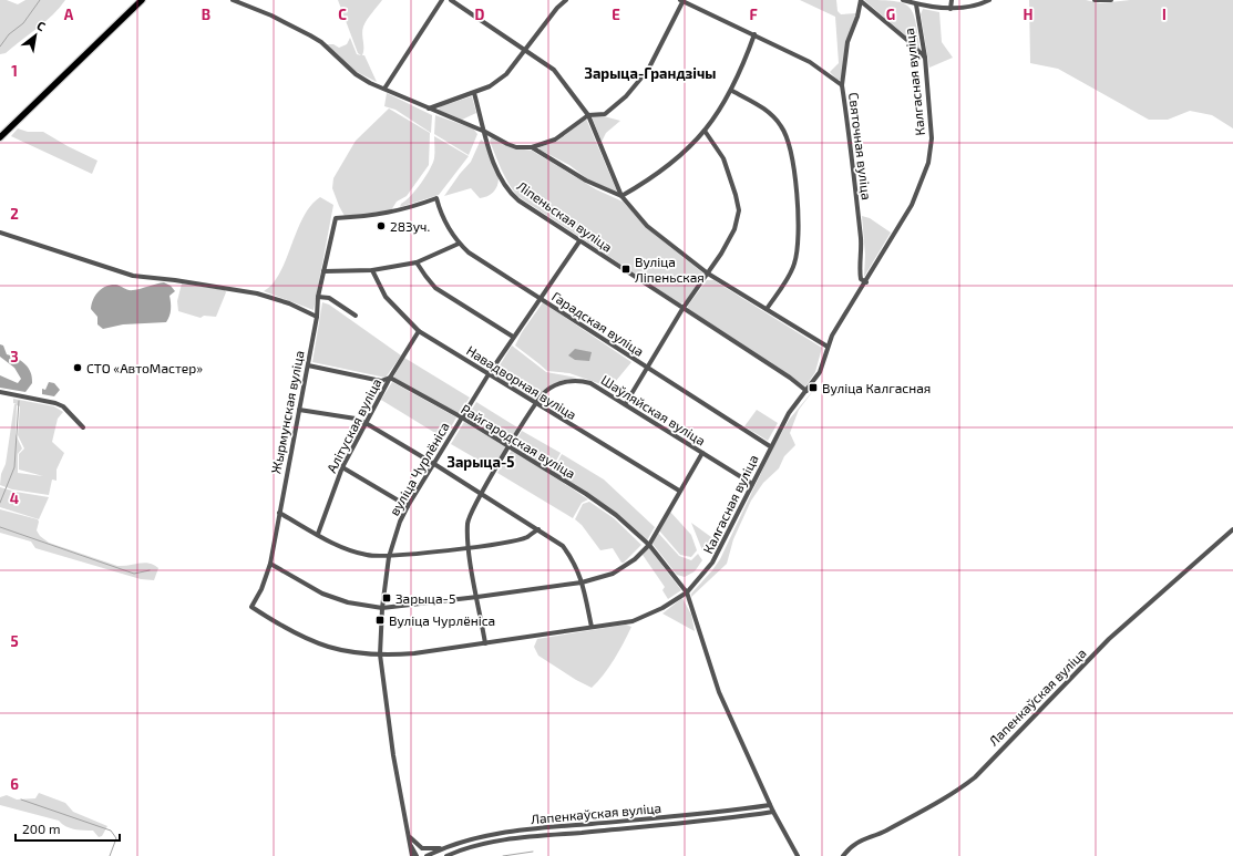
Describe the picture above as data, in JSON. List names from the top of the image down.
{
  "streets": {
    "street": [
      "Калгасная вуліца",
      "Святочная вуліца",
      "Ліпеньская вуліца",
      "Гарадская вуліца",
      "Навадворная вуліца",
      "Шаўляйская вуліца",
      "Жырмунская вуліца",
      "Алітуская вуліца",
      "Райгародская вуліца",
      "вуліца Чурлёніса",
      "Лапенкаўская вуліца"
    ]
  },
  "crossings": [
    ["Калгасная вуліца", "Святочная вуліца"],
    ["Калгасная вуліца", "Ліпеньская вуліца"],
    ["Калгасная вуліца", "Гарадская вуліца"],
    ["Калгасная вуліца", "Шаўляйская вуліца"],
    ["Калгасная вуліца", "Жырмунская вуліца"],
    ["Калгасная вуліца", "Райгародская вуліца"],
    ["Калгасная вуліца", "вуліца Чурлёніса"],
    ["Ліпеньская вуліца", "вуліца Чурлёніса"],
    ["Гарадская вуліца", "Жырмунская вуліца"],
    ["Гарадская вуліца", "вуліца Чурлёніса"],
    ["Навадворная вуліца", "Шаўляйская вуліца"],
    ["Навадворная вуліца", "Алітуская вуліца"],
    ["Навадворная вуліца", "вуліца Чурлёніса"],
    ["Шаўляйская вуліца", "Райгародская вуліца"],
    ["Алітуская вуліца", "Райгародская вуліца"],
    ["Райгародская вуліца", "вуліца Чурлёніса"]
  ],
  "districts": ["Зарыца-Грандзічы", "Зарыца-5"],
  "places": {
    "other": ["283уч.", "СТО «АвтоМастер»"],
    "transit": [
      "Вуліца Ліпеньская",
      "Вуліца Калгасная",
      "Зарыца-5",
      "Вуліца Чурлёніса"
    ]
  },
  "scale_bar": "200 m",
  "north": "top right",
  "grid": {
    "columns": [
      "A",
      "B",
      "C",
      "D",
      "E",
      "F",
      "G",
      "H",
      "I"
    ],
    "rows": [
      "1",
      "2",
      "3",
      "4",
      "5",
      "6"
    ]
  }
}
